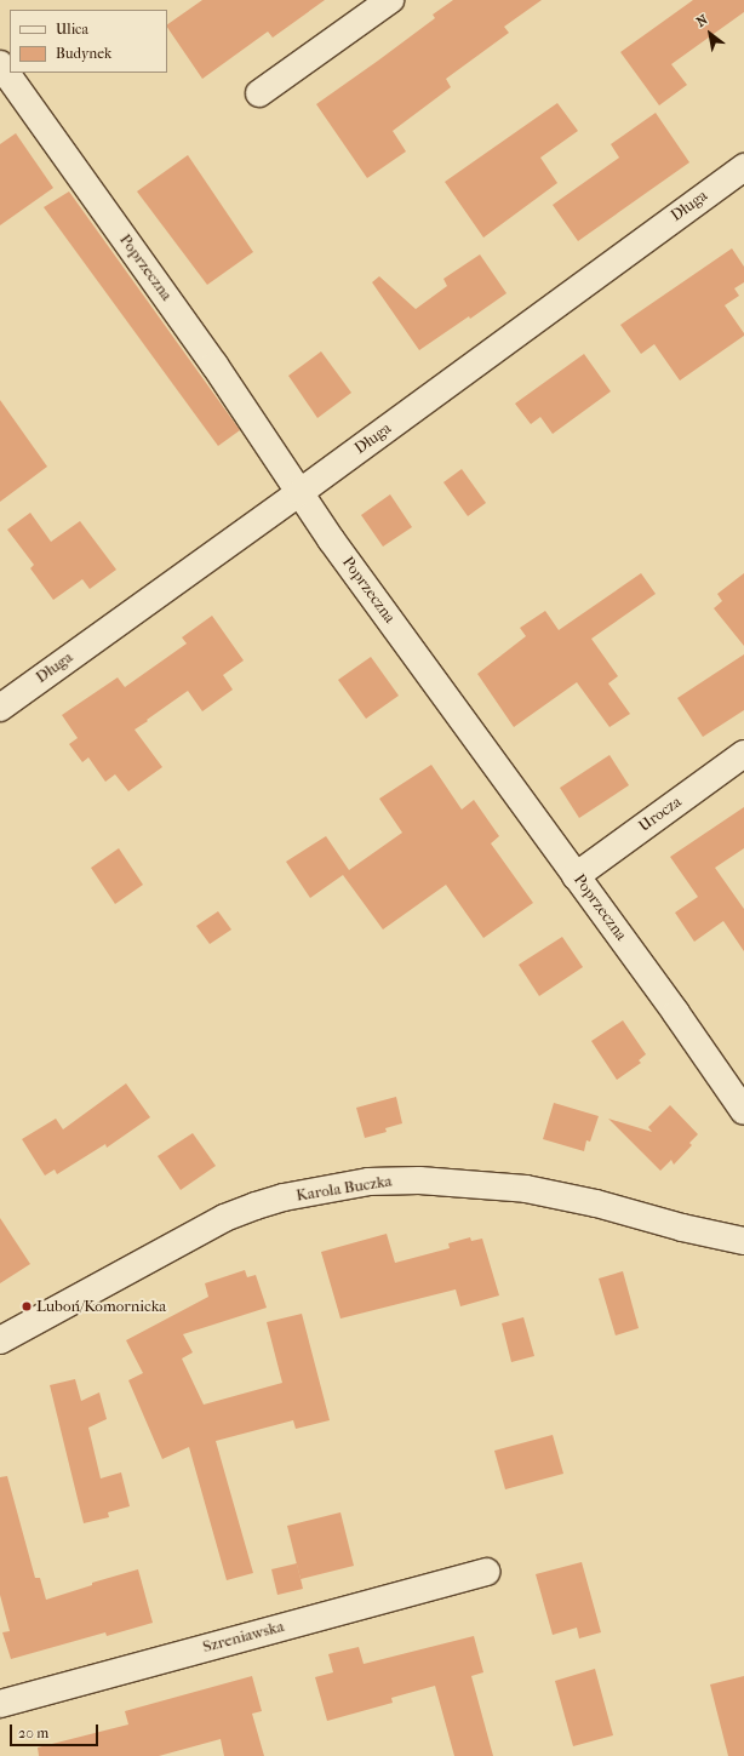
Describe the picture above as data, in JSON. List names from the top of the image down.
{
  "streets": {
    "street": [
      "Długa",
      "Poprzeczna",
      "Urocza",
      "Karola Buczka",
      "Szreniawska"
    ]
  },
  "crossings": [
    ["Długa", "Poprzeczna"],
    ["Poprzeczna", "Urocza"]
  ],
  "places": ["Luboń/Komornicka"],
  "legend": ["Ulica", "Budynek"],
  "scale_bar": "20 m",
  "north": "top left"
}
